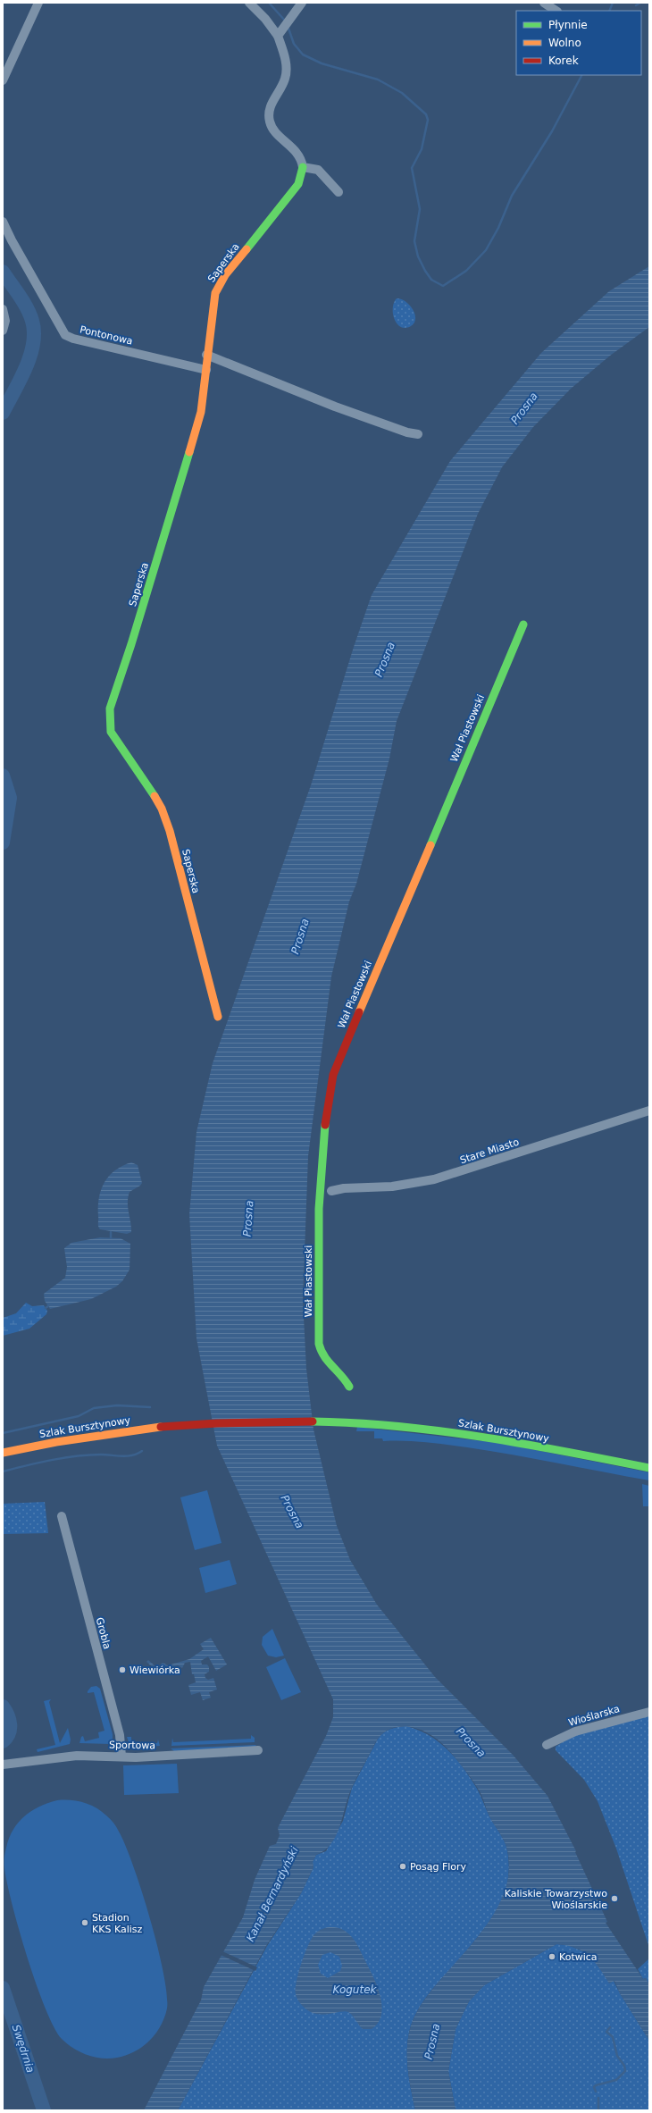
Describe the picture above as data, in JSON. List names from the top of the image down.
{
  "streets": {
    "street": [
      "Saperska",
      "Pontonowa",
      "Wał Piastowski",
      "Stare Miasto",
      "Szlak Bursztynowy",
      "Grobla",
      "Wioślarska",
      "Sportowa"
    ]
  },
  "crossings": [
    ["Saperska", "Pontonowa"],
    ["Grobla", "Sportowa"]
  ],
  "water": [
    "Prosna",
    "Kanał Bernardyński",
    "Kogutek",
    "Swędrnia"
  ],
  "places": [
    "Wiewiórka",
    "Posąg Flory",
    "Kaliskie Towarzystwo Wioślarskie",
    "Stadion KKS Kalisz",
    "Kotwica"
  ],
  "legend": ["Płynnie", "Wolno", "Korek"]
}
